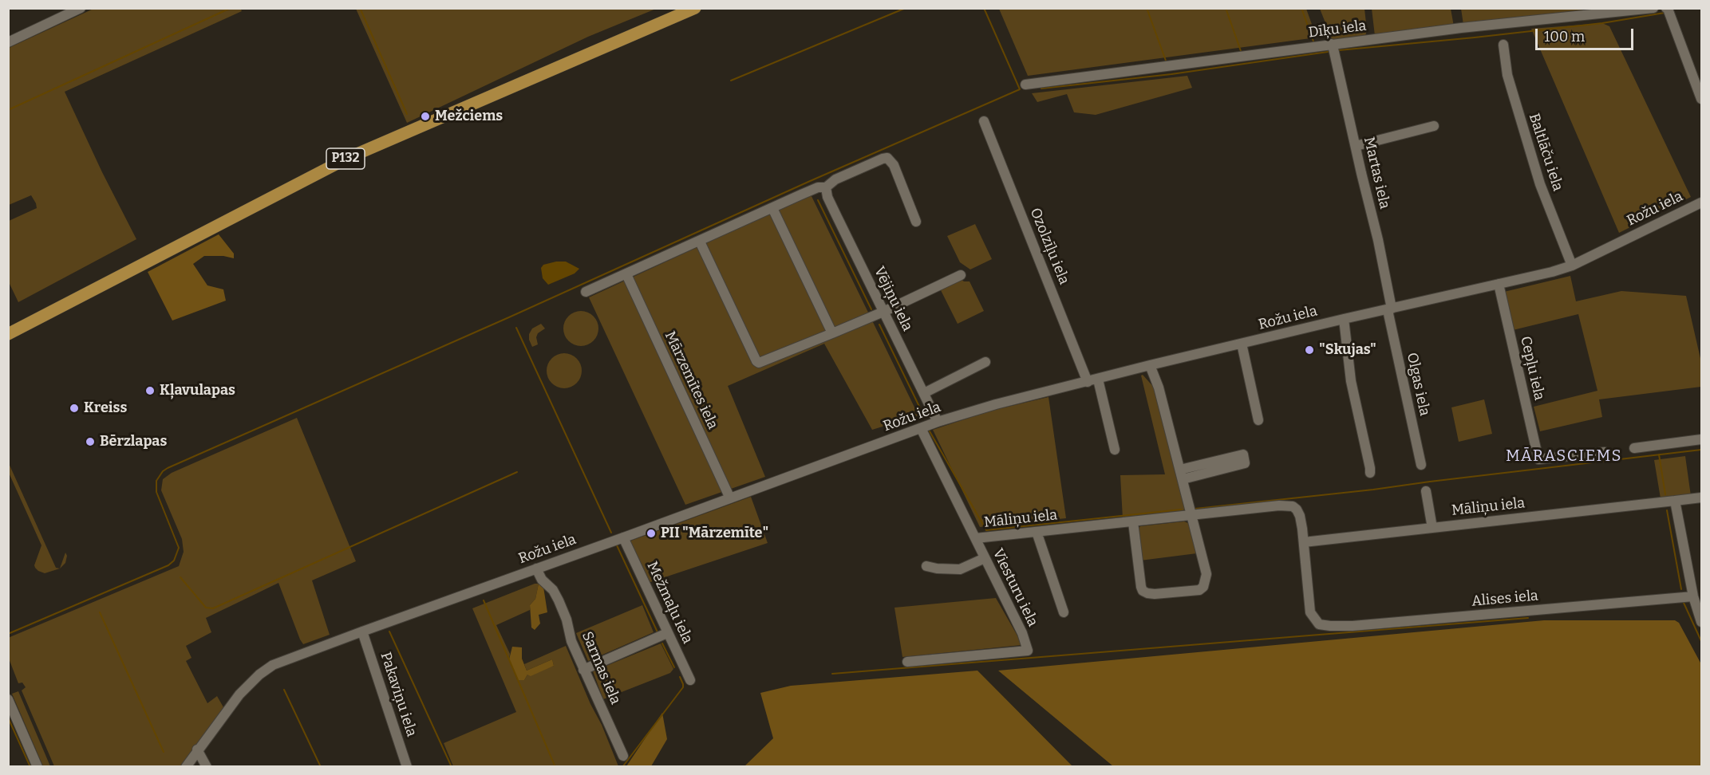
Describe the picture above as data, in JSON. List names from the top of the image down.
{
  "streets": {
    "main road": ["P132"],
    "street": [
      "Dīķu iela",
      "Baltlāču iela",
      "Martas iela",
      "Rožu iela",
      "Ozolzīļu iela",
      "Vējiņu iela",
      "Cepļu iela",
      "Mārzemītes iela",
      "Olgas iela",
      "Māliņu iela",
      "Viesturu iela",
      "Alises iela",
      "Mežmaļu iela",
      "Sarmas iela",
      "Pakaviņu iela"
    ]
  },
  "crossings": [
    ["Dīķu iela", "Martas iela"],
    ["Baltlāču iela", "Rožu iela"],
    ["Martas iela", "Rožu iela"],
    ["Martas iela", "Olgas iela"],
    ["Rožu iela", "Ozolzīļu iela"],
    ["Rožu iela", "Vējiņu iela"],
    ["Rožu iela", "Cepļu iela"],
    ["Rožu iela", "Mārzemītes iela"],
    ["Rožu iela", "Olgas iela"],
    ["Rožu iela", "Māliņu iela"],
    ["Rožu iela", "Mežmaļu iela"],
    ["Rožu iela", "Sarmas iela"],
    ["Rožu iela", "Pakaviņu iela"],
    ["Māliņu iela", "Viesturu iela"],
    ["Māliņu iela", "Alises iela"]
  ],
  "districts": ["MĀRASCIEMS"],
  "places": [
    "Mežciems",
    "\"Skujas\"",
    "Kļavulapas",
    "Kreiss",
    "Bērzlapas",
    "PII \"Mārzemīte\""
  ],
  "scale_bar": "100 m"
}
